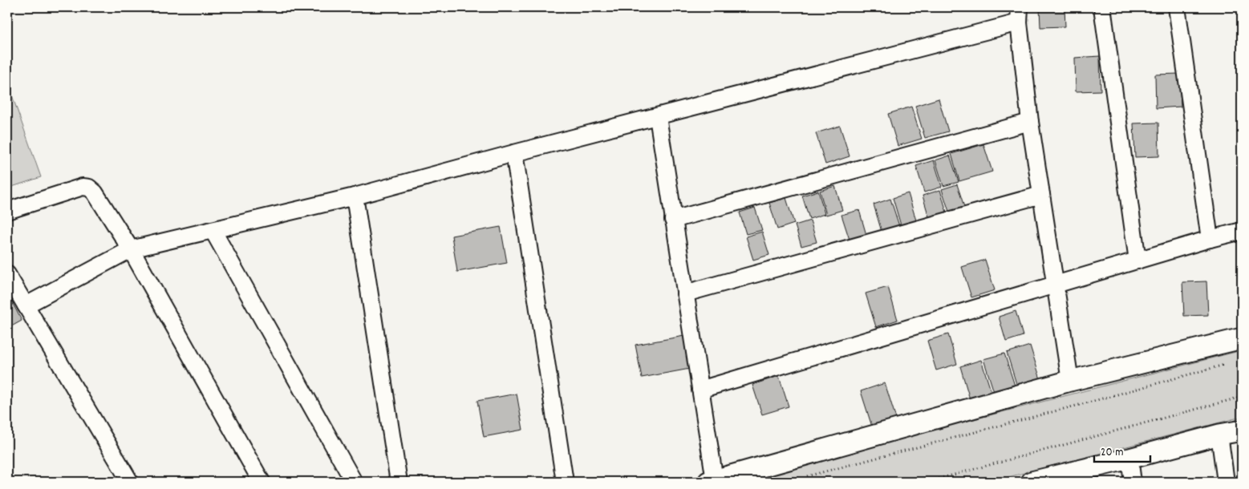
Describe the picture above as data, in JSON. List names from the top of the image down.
{
  "scale_bar": "20 m"
}
